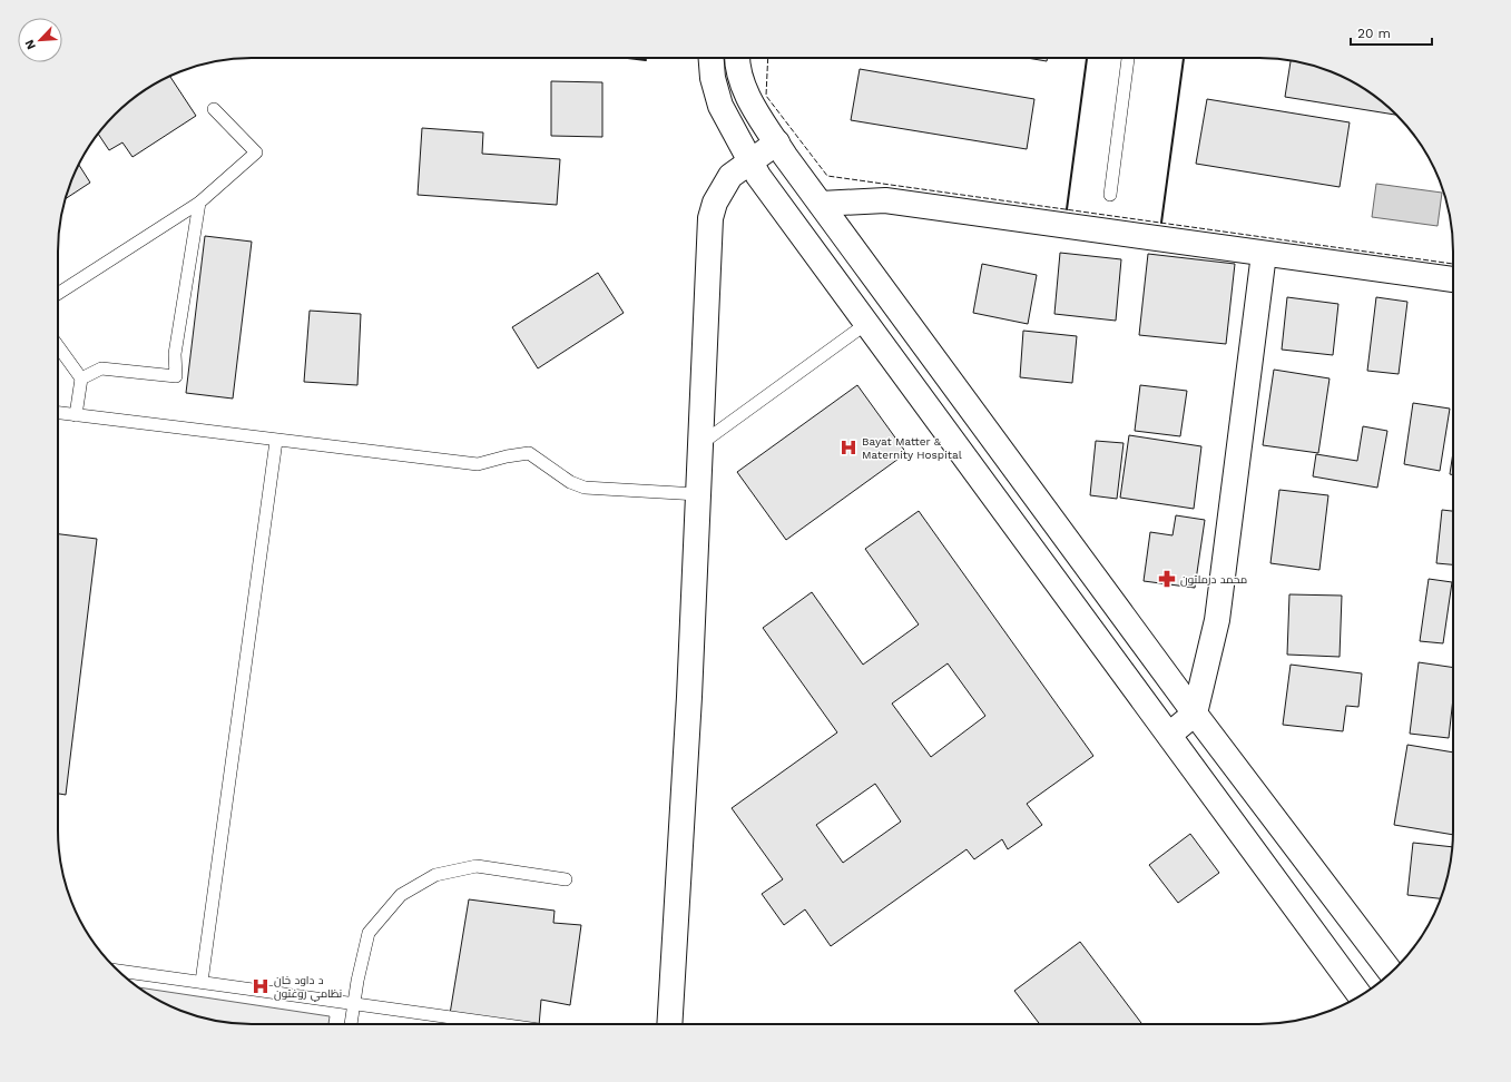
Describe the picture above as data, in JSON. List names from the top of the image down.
{
  "places": {
    "hospital": ["Bayat Matter & Maternity Hospital", "د داود خان نظامي روغتون"],
    "pharmacy": ["محمد درملتون"]
  },
  "scale_bar": "20 m",
  "north": "bottom left"
}
